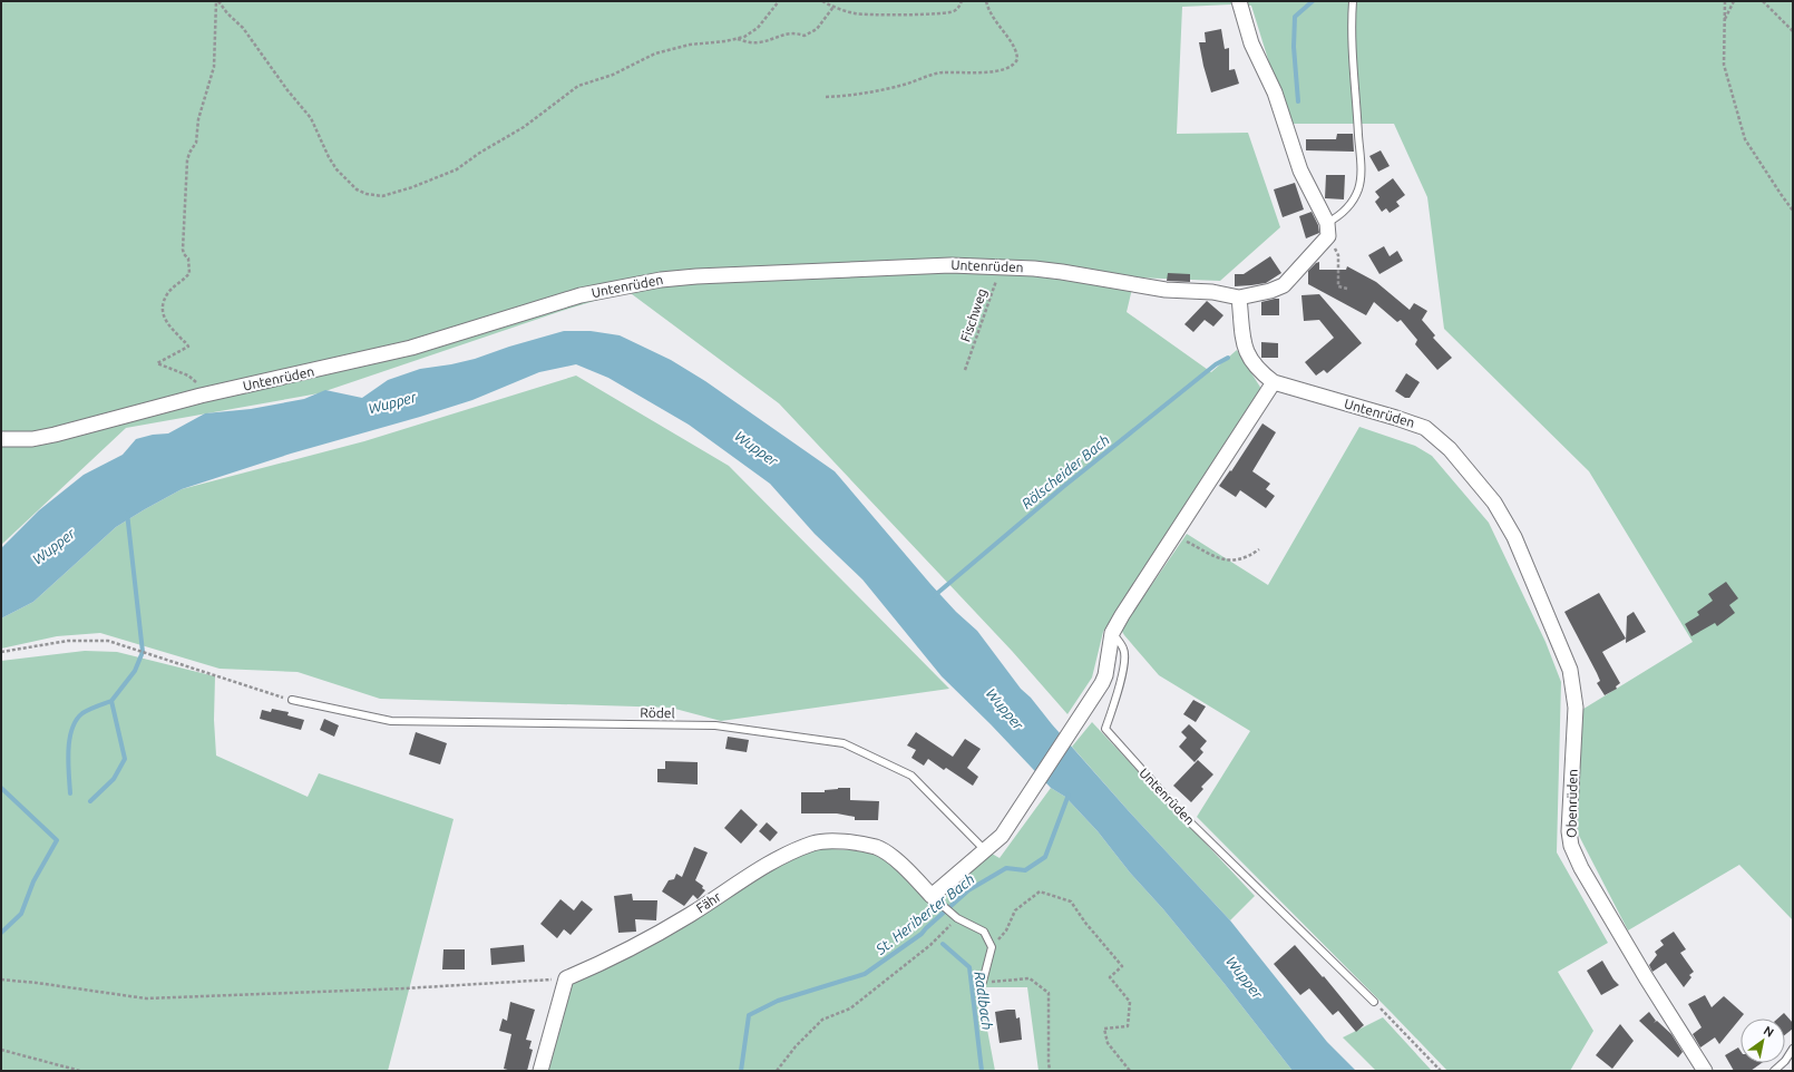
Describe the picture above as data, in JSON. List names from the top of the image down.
{
  "streets": {
    "street": ["Untenrüden", "Obenrüden", "Fähr"],
    "lane": ["Rödel"],
    "path": ["Fischweg"]
  },
  "crossings": [
    ["Untenrüden", "Fischweg"],
    ["Untenrüden", "Obenrüden"]
  ],
  "water": [
    "Wupper",
    "Rölscheider Bach",
    "St. Heriberter Bach",
    "Radlbach"
  ],
  "north": "top right"
}
